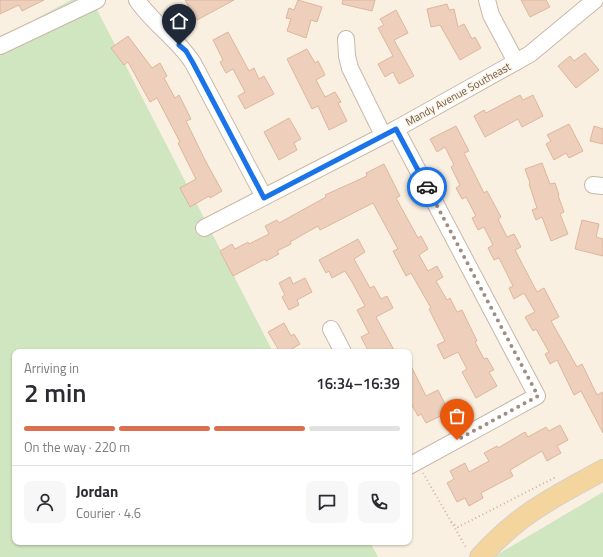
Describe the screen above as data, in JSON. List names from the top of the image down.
{
  "streets": {
    "street": ["Mandy Avenue Southeast"]
  },
  "page": {
    "heading": ["2 min", "Arriving in", "16:34–16:39"],
    "panel": ["Jordan", "Courier · 4.6"],
    "bar": "On the way · 220 m"
  }
}
